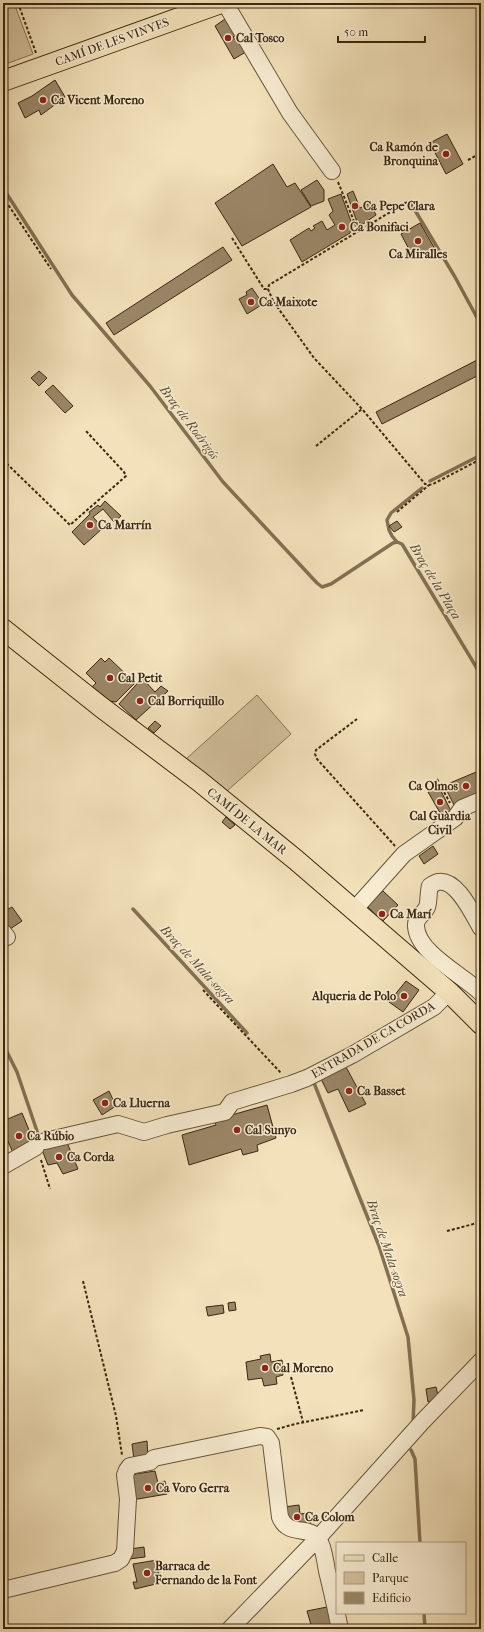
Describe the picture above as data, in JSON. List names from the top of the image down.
{
  "streets": {
    "main road": ["CAMÍ DE LES VINYES", "CAMÍ DE LA MAR"],
    "street": ["ENTRADA DE CA CORDA"]
  },
  "crossings": [
    ["CAMÍ DE LA MAR", "ENTRADA DE CA CORDA"]
  ],
  "water": ["Braç de Rodrigós", "Braç de la Plaça", "Braç de Mala-sogra"],
  "places": [
    "Cal Tosco",
    "Ca Vicent Moreno",
    "Ca Ramón de Bronquina",
    "Ca Pepe Clara",
    "Ca Bonifaci",
    "Ca Miralles",
    "Ca Maixote",
    "Ca Marrín",
    "Cal Petit",
    "Cal Borriquillo",
    "Ca Olmos",
    "Cal Guàrdia Civil",
    "Ca Marí",
    "Alqueria de Polo",
    "Ca Basset",
    "Ca Lluerna",
    "Cal Sunyo",
    "Ca Rúbio",
    "Ca Corda",
    "Cal Moreno",
    "Ca Voro Gerra",
    "Ca Colom",
    "Barraca de Fernando de la Font"
  ],
  "legend": ["Calle", "Parque", "Edificio"],
  "scale_bar": "50 m"
}
